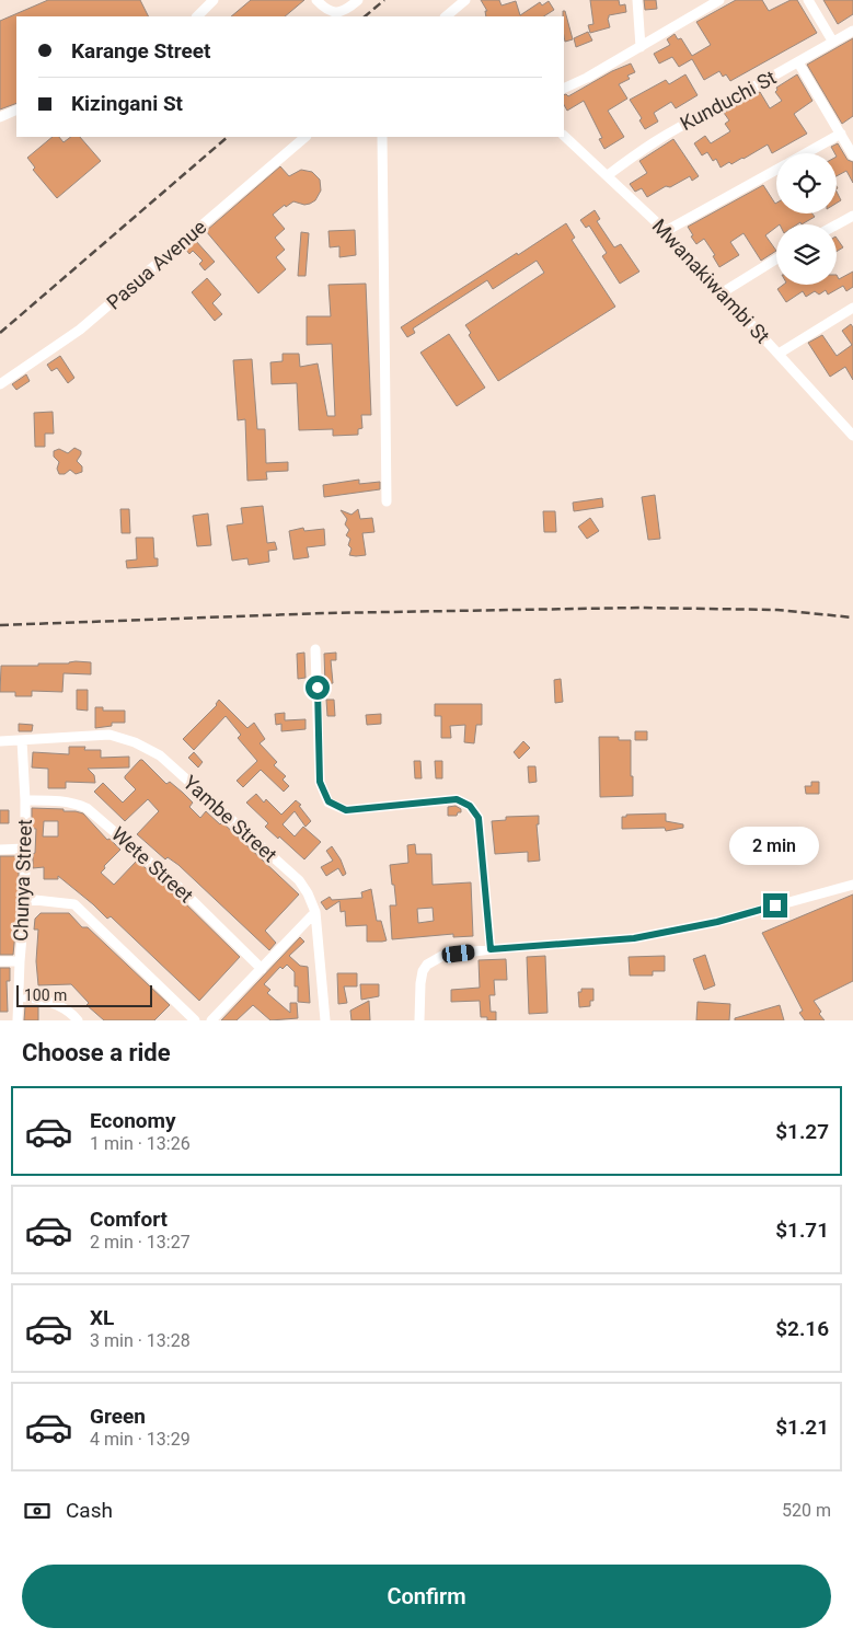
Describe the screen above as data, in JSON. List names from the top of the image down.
{
  "streets": {
    "street": [
      "Kunduchi St",
      "Pasua Avenue",
      "Mwanakiwambi St",
      "Yambe Street",
      "Wete Street",
      "Chunya Street"
    ]
  },
  "crossings": [
    ["Kunduchi St", "Mwanakiwambi St"],
    ["Yambe Street", "Chunya Street"],
    ["Wete Street", "Chunya Street"]
  ],
  "scale_bar": "100 m",
  "page": {
    "banner": ["Karange Street", "Kizingani St"],
    "bubble": "2 min",
    "scale": "100 m",
    "heading": "Choose a ride",
    "list": [
      {
        "name": "Economy",
        "note": "1 min · 13:26",
        "value": "$1.27"
      },
      {
        "name": "Comfort",
        "note": "2 min · 13:27",
        "value": "$1.71"
      },
      {
        "name": "XL",
        "note": "3 min · 13:28",
        "value": "$2.16"
      },
      {
        "name": "Green",
        "note": "4 min · 13:29",
        "value": "$1.21"
      }
    ],
    "pay": ["Cash", "520 m"],
    "buttons": "Confirm"
  }
}
